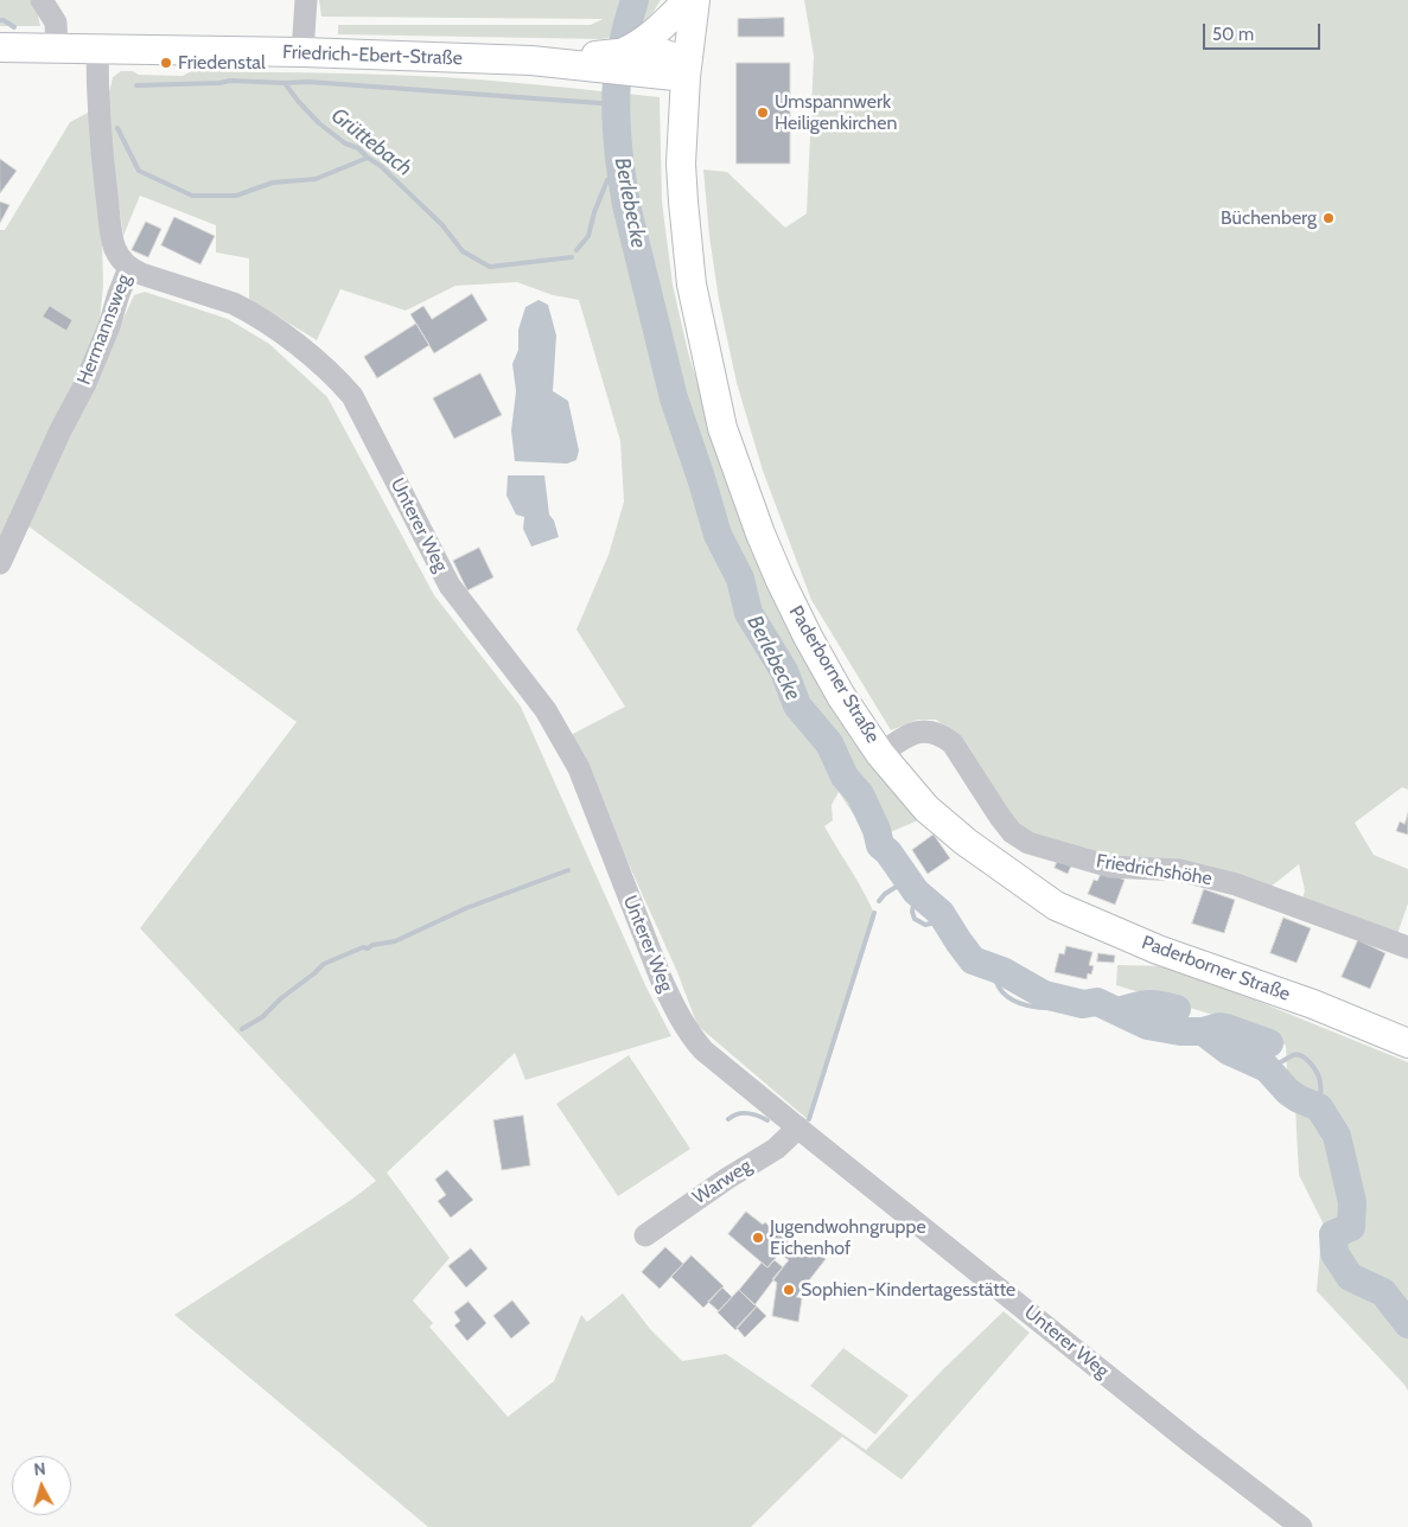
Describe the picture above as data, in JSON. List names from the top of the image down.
{
  "streets": {
    "main road": ["Friedrich-Ebert-Straße", "Paderborner Straße"],
    "street": [
      "Hermannsweg",
      "Unterer Weg",
      "Friedrichshöhe",
      "Warweg"
    ]
  },
  "crossings": [
    ["Friedrich-Ebert-Straße", "Hermannsweg"],
    ["Friedrich-Ebert-Straße", "Paderborner Straße"],
    ["Hermannsweg", "Unterer Weg"],
    ["Unterer Weg", "Warweg"],
    ["Paderborner Straße", "Friedrichshöhe"]
  ],
  "water": ["Grüttebach", "Berlebecke"],
  "places": [
    "Friedenstal",
    "Umspannwerk Heiligenkirchen",
    "Büchenberg",
    "Jugendwohngruppe Eichenhof",
    "Sophien-Kindertagesstätte"
  ],
  "scale_bar": "50 m",
  "north": "top"
}
